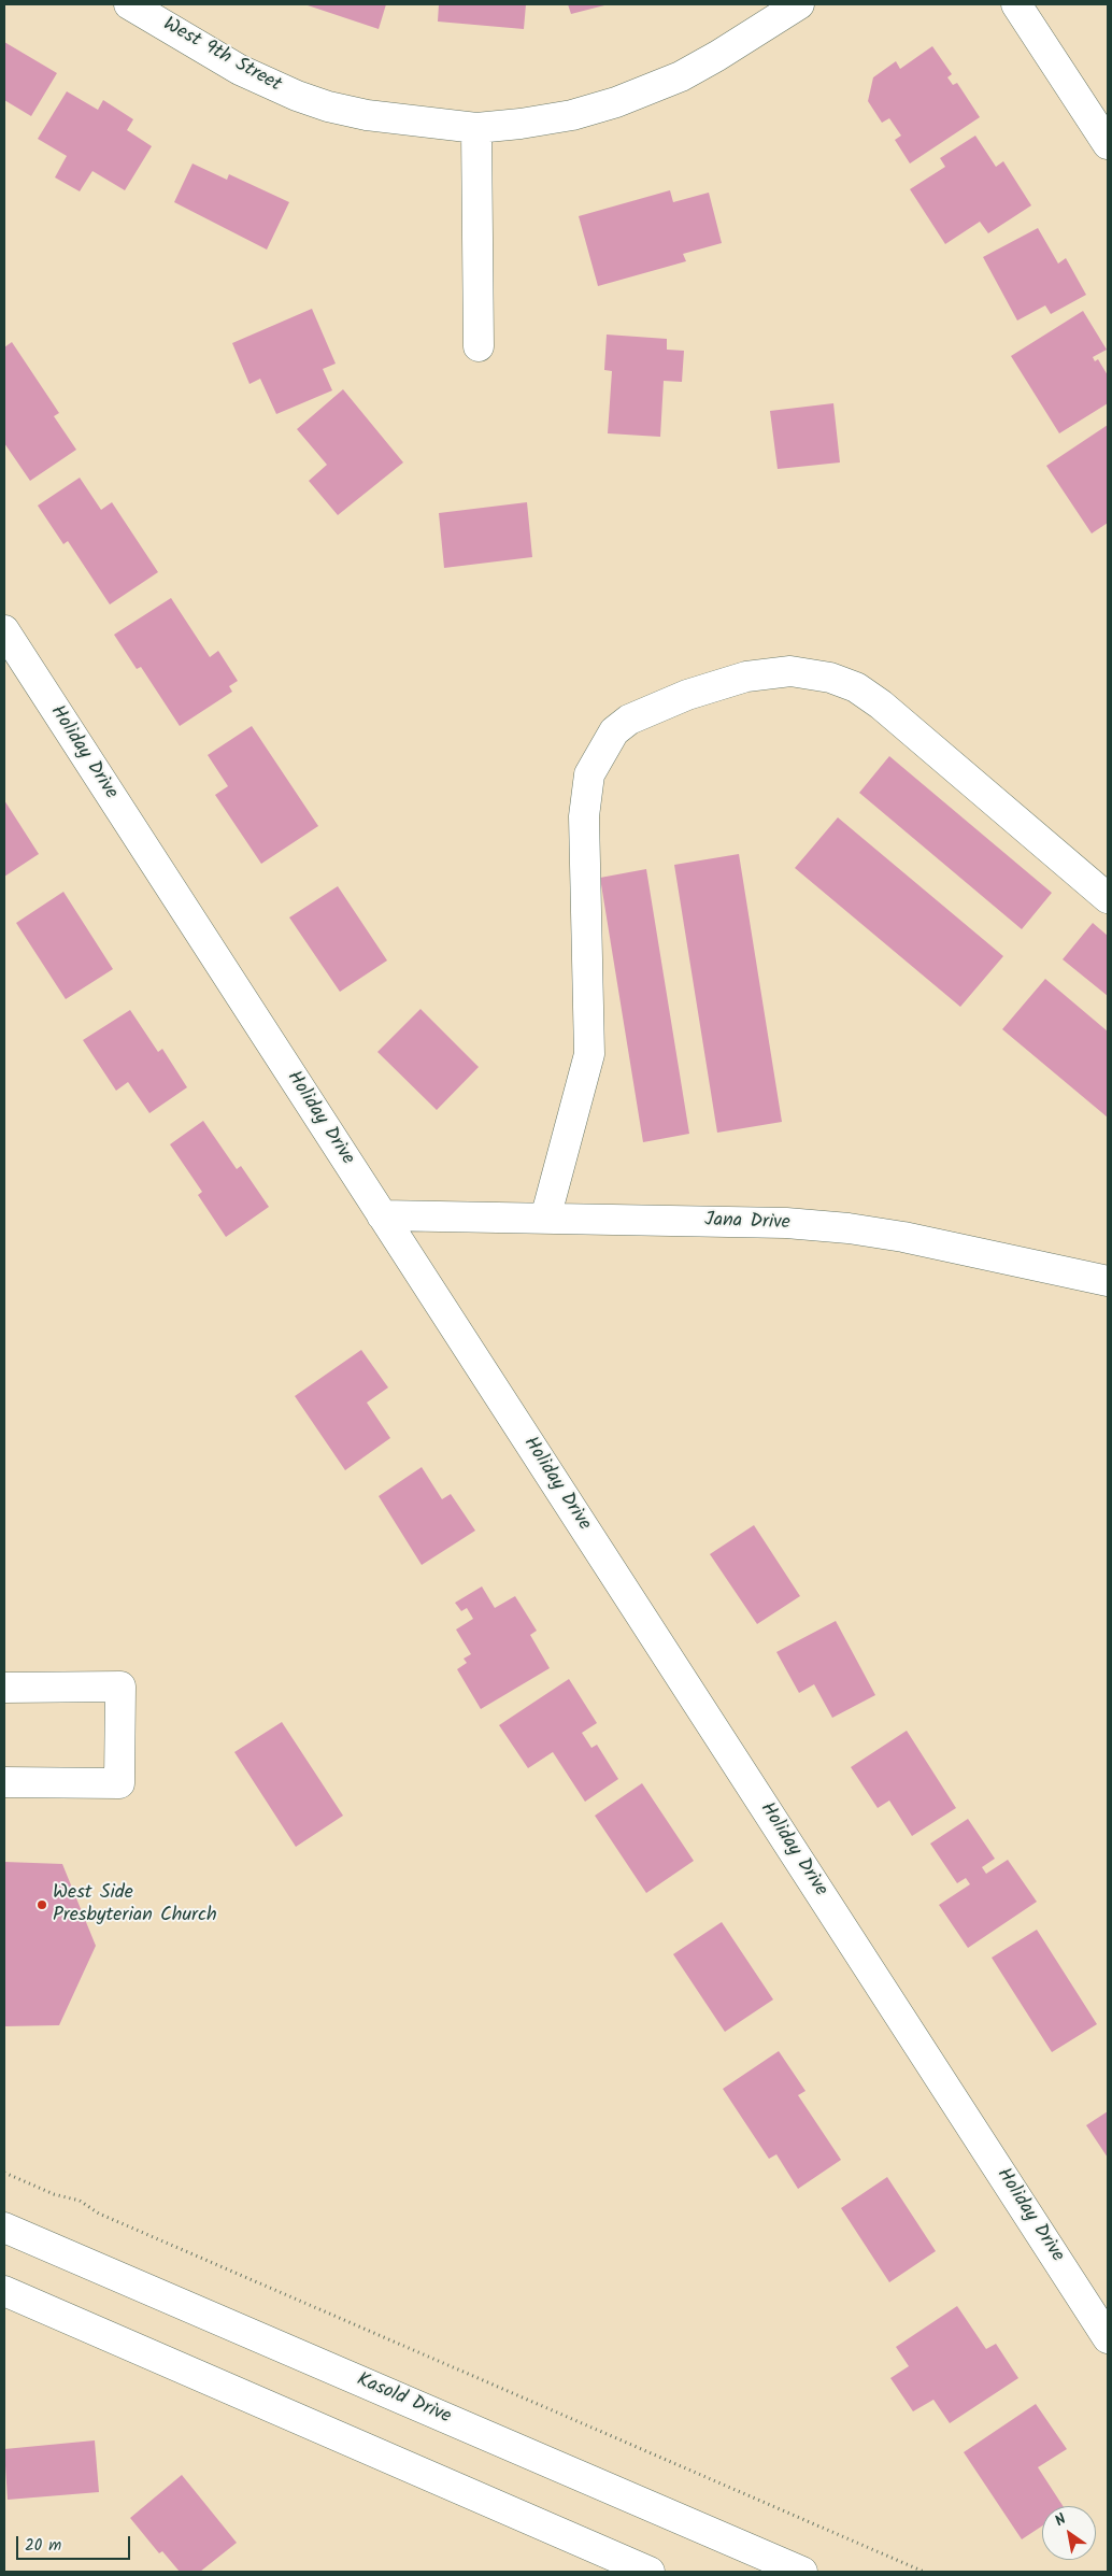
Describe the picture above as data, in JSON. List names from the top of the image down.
{
  "streets": {
    "street": [
      "West 9th Street",
      "Holiday Drive",
      "Jana Drive",
      "Kasold Drive"
    ]
  },
  "crossings": [
    ["Holiday Drive", "Jana Drive"]
  ],
  "places": ["West Side Presbyterian Church"],
  "scale_bar": "20 m",
  "north": "top left"
}
